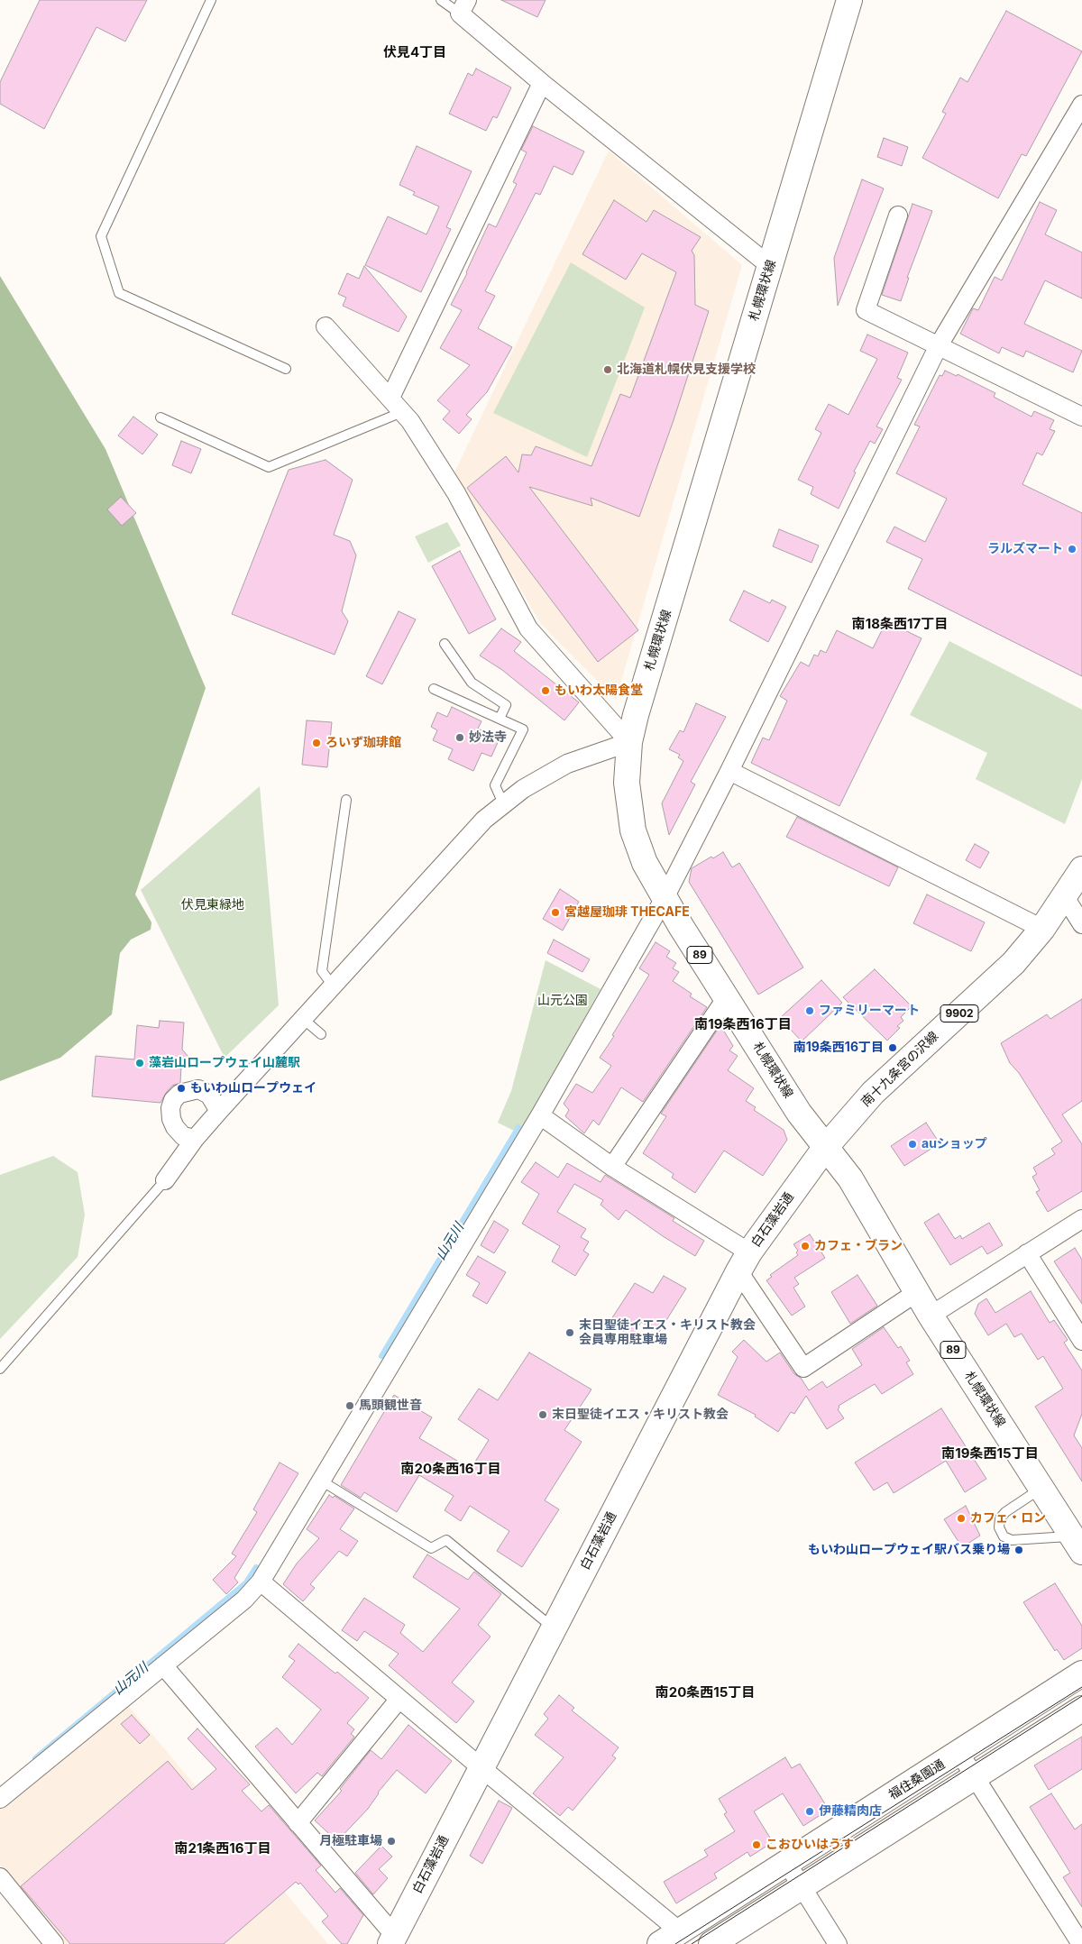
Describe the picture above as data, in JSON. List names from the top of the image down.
{
  "streets": {
    "main road": [
      "札幌環状線",
      "89",
      "9902",
      "南十九条宮の沢線",
      "白石藻岩通",
      "福住桑園通"
    ]
  },
  "crossings": [
    ["札幌環状線", "南十九条宮の沢線"],
    ["札幌環状線", "白石藻岩通"],
    ["南十九条宮の沢線", "白石藻岩通"]
  ],
  "districts": [
    "伏見4丁目",
    "南18条西17丁目",
    "南19条西16丁目",
    "南19条西15丁目",
    "南20条西16丁目",
    "南20条西15丁目",
    "南21条西16丁目"
  ],
  "water": ["山元川"],
  "parks": ["伏見東緑地", "山元公園"],
  "places": [
    "北海道札幌伏見支援学校",
    "ラルズマート",
    "もいわ太陽食堂",
    "妙法寺",
    "ろいず珈琲館",
    "宮越屋珈琲 THECAFE",
    "ファミリーマート",
    "南19条西16丁目",
    "藻岩山ロープウェイ山麓駅",
    "もいわ山ロープウェイ",
    "auショップ",
    "カフェ・ブラン",
    "末日聖徒イエス・キリスト教会 会員専用駐車場",
    "馬頭観世音",
    "末日聖徒イエス・キリスト教会",
    "カフェ・ロン",
    "もいわ山ロープウェイ駅バス乗り場",
    "伊藤精肉店",
    "月極駐車場",
    "こおひいはうす"
  ]
}
